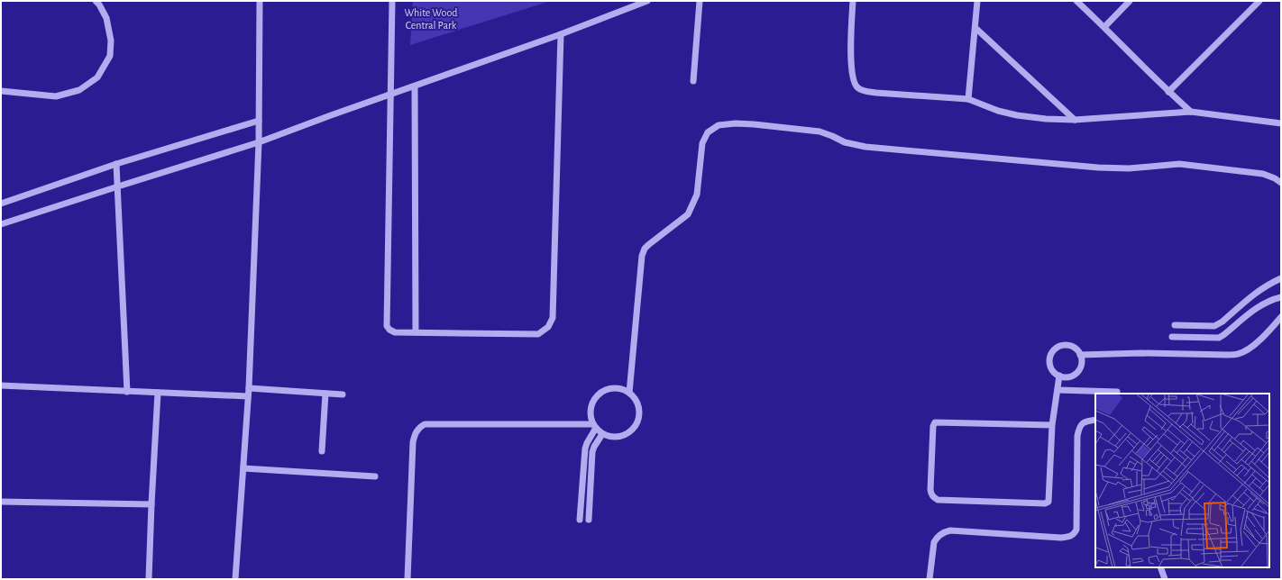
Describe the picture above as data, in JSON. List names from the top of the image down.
{
  "parks": ["White Wood Central Park"]
}
